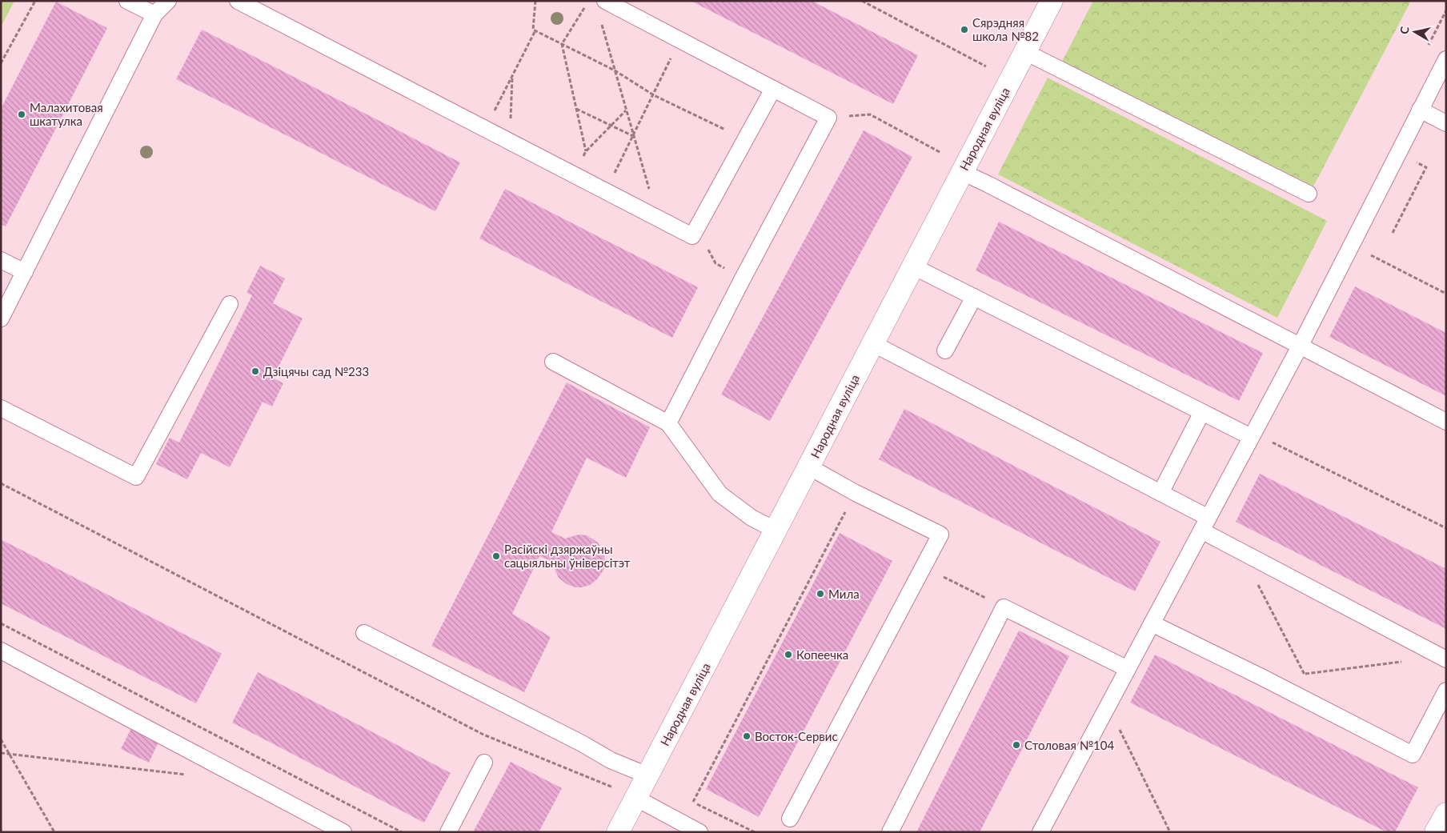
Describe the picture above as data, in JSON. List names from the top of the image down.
{
  "streets": {
    "street": ["Народная вуліца"]
  },
  "places": [
    "Сярэдняя школа №82",
    "Малахитовая шкатулка",
    "Дзіцячы сад №233",
    "Расійскі дзяржаўны сацыяльны ўніверсітэт",
    "Мила",
    "Копеечка",
    "Восток-Сервис",
    "Столовая №104"
  ],
  "north": "left"
}
